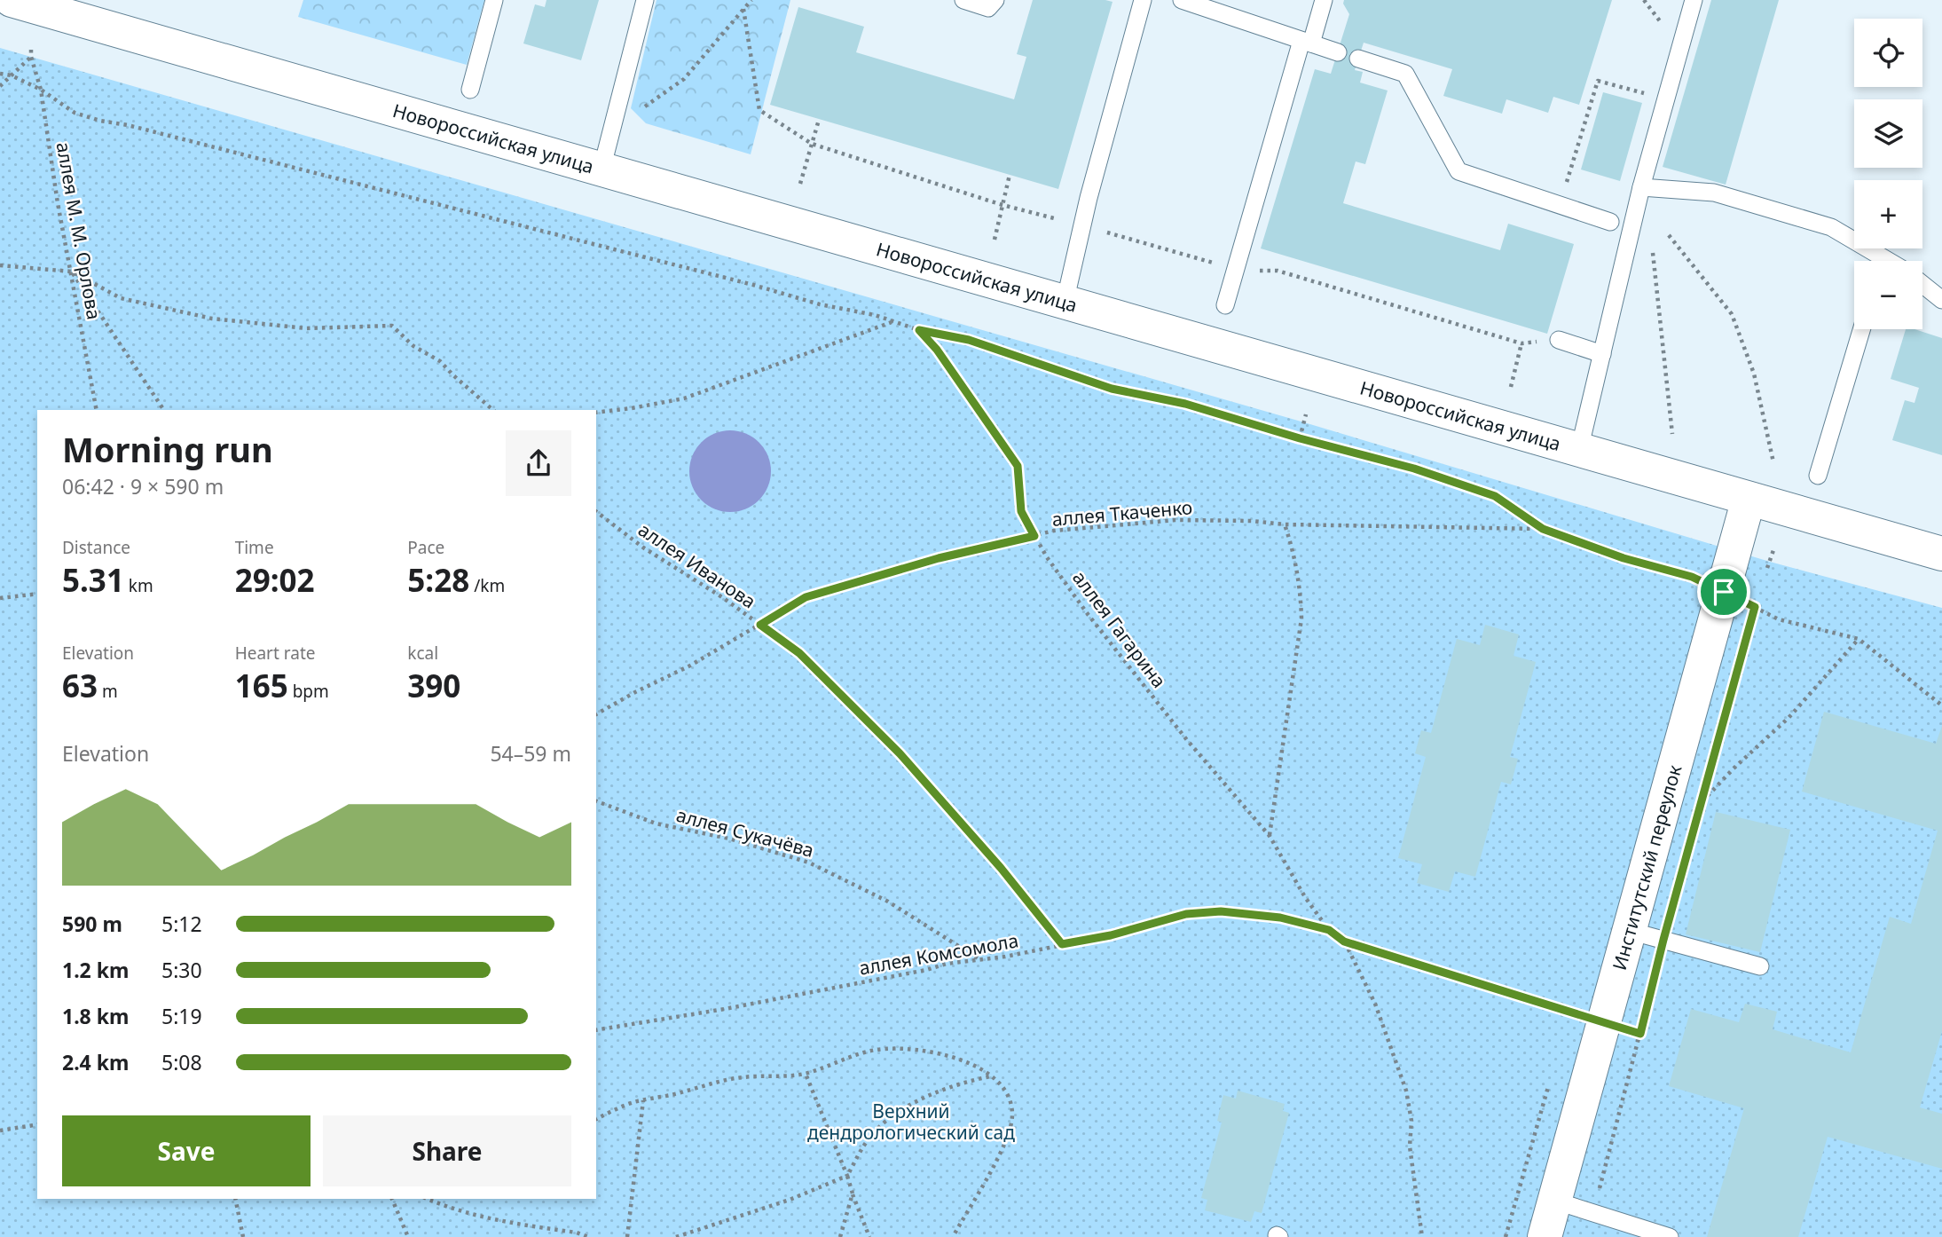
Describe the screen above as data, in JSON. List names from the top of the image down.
{
  "streets": {
    "main road": ["Новороссийская улица", "Институтский переулок"],
    "path": [
      "аллея М. М. Орлова",
      "аллея Ткаченко",
      "аллея Иванова",
      "аллея Гагарина",
      "аллея Сукачёва",
      "аллея Комсомола"
    ]
  },
  "crossings": [
    ["Новороссийская улица", "Институтский переулок"],
    ["аллея Ткаченко", "аллея Иванова"],
    ["аллея Ткаченко", "аллея Гагарина"],
    ["аллея Иванова", "аллея Комсомола"],
    ["аллея Гагарина", "аллея Комсомола"],
    ["аллея Сукачёва", "аллея Комсомола"],
    ["Институтский переулок", "аллея Комсомола"]
  ],
  "parks": ["Верхний дендрологический сад"],
  "page": {
    "map_buttons": ["+", "−"],
    "heading": ["Morning run", "06:42 · 9 × 590 m"],
    "stats": [
      ["Distance", "5.31 km"],
      ["Time", "29:02"],
      ["Pace", "5:28 /km"],
      ["Elevation", "63 m"],
      ["Heart rate", "165 bpm"],
      ["kcal", "390"]
    ],
    "chart": ["Elevation", "54–59 m"],
    "list": [
      {
        "name": "590 m",
        "note": "5:12"
      },
      {
        "name": "1.2 km",
        "note": "5:30"
      },
      {
        "name": "1.8 km",
        "note": "5:19"
      },
      {
        "name": "2.4 km",
        "note": "5:08"
      }
    ],
    "buttons": ["Save", "Share"]
  }
}
